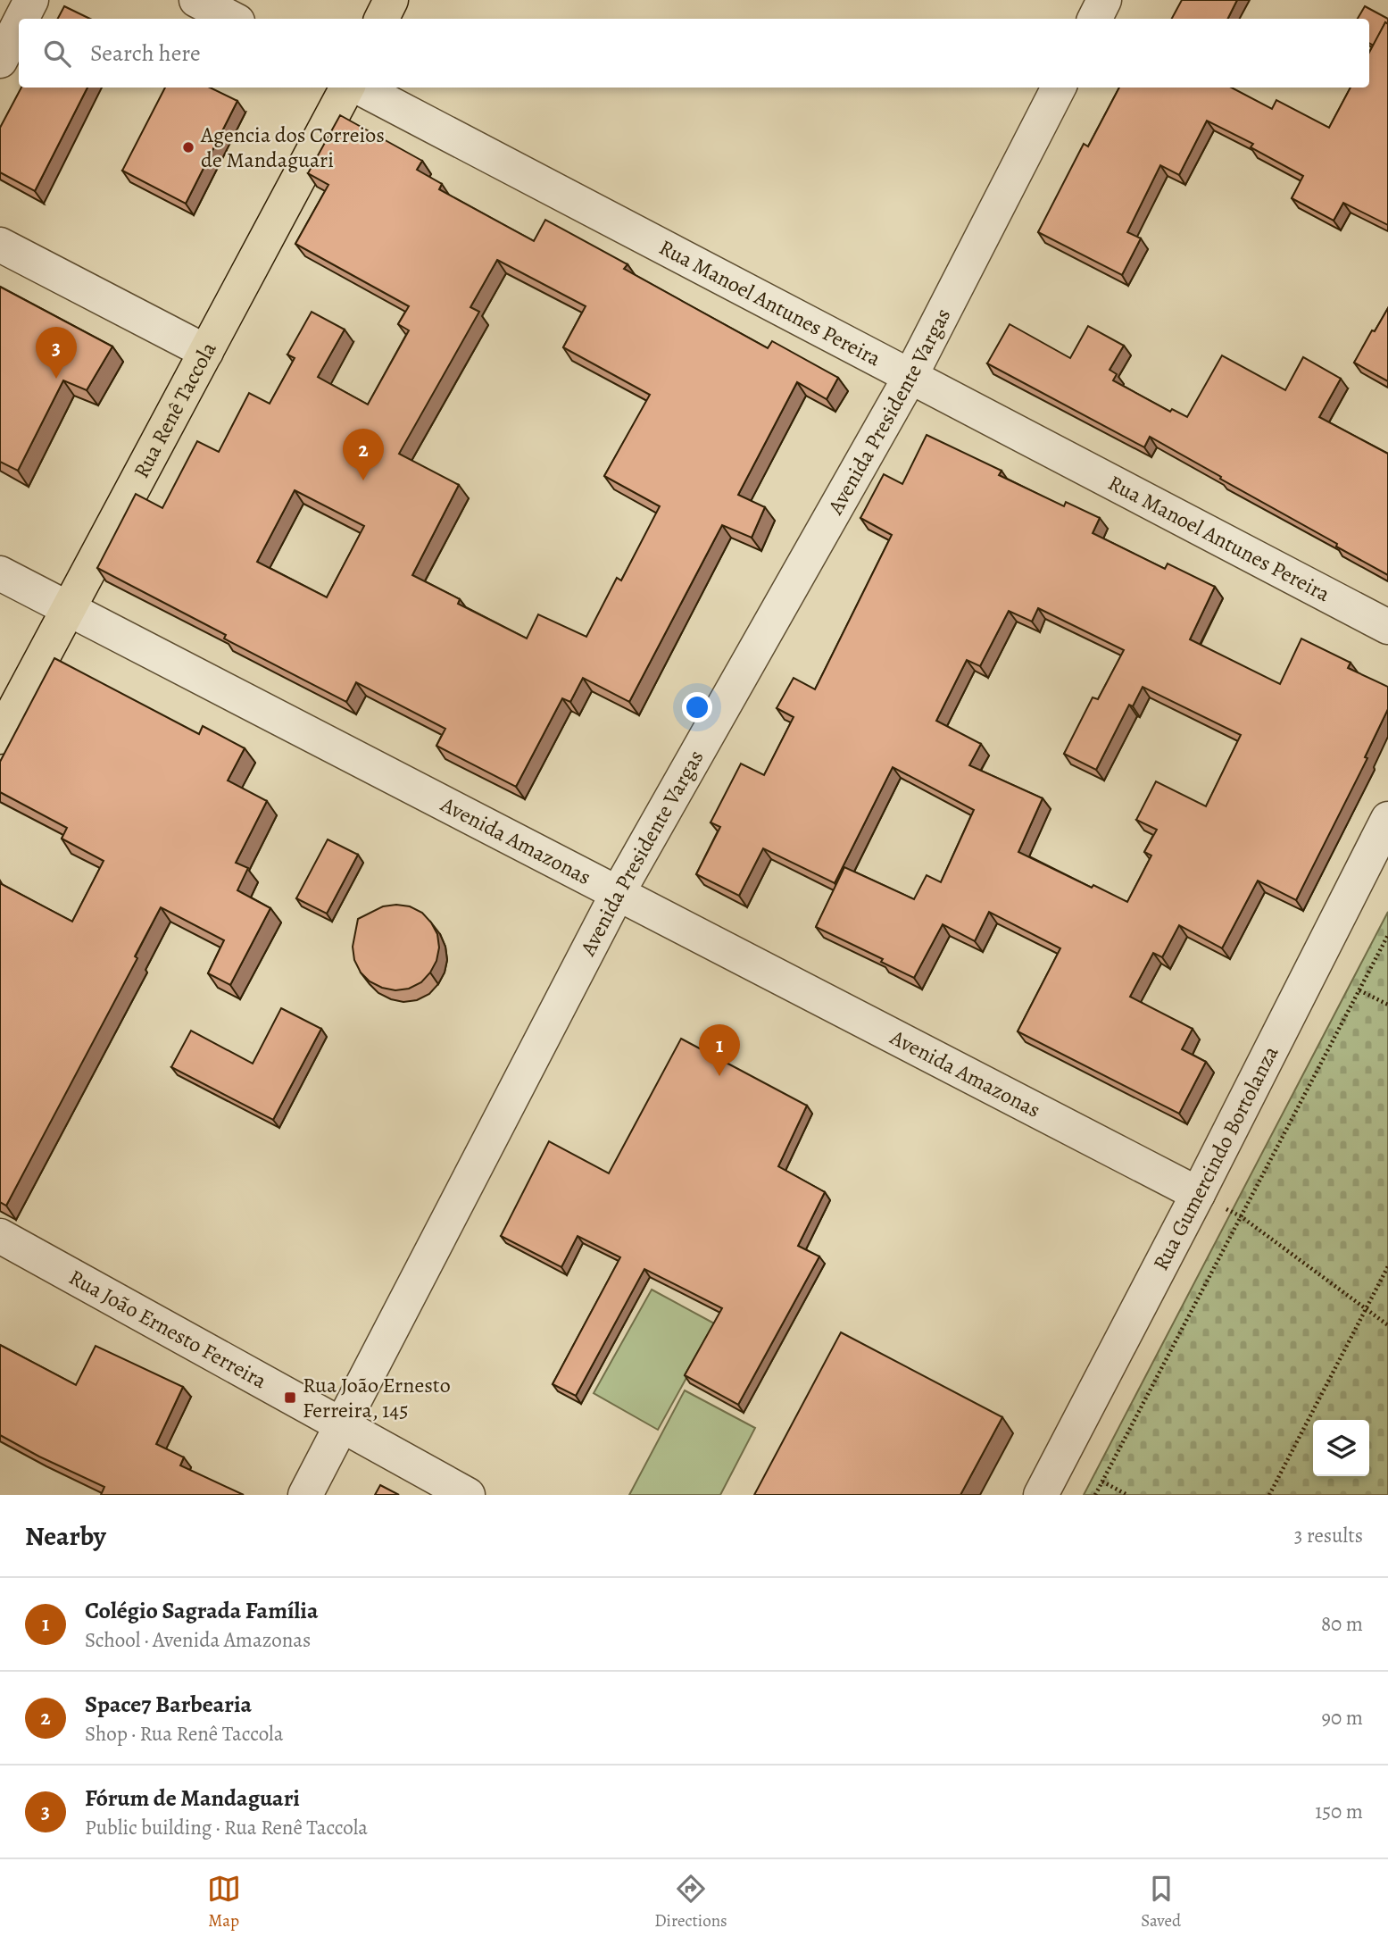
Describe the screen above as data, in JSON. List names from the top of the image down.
{
  "streets": {
    "main road": ["Rua Renê Taccola"],
    "street": [
      "Rua Manoel Antunes Pereira",
      "Avenida Presidente Vargas",
      "Avenida Amazonas",
      "Rua Gumercindo Bortolanza",
      "Rua João Ernesto Ferreira"
    ]
  },
  "crossings": [
    ["Rua Manoel Antunes Pereira", "Avenida Presidente Vargas"],
    ["Rua Renê Taccola", "Avenida Amazonas"],
    ["Avenida Presidente Vargas", "Avenida Amazonas"],
    ["Avenida Presidente Vargas", "Rua João Ernesto Ferreira"],
    ["Avenida Amazonas", "Rua Gumercindo Bortolanza"]
  ],
  "places": {
    "other": ["Agencia dos Correios de Mandaguari"],
    "transit": ["Rua João Ernesto Ferreira, 145"]
  },
  "page": {
    "search": "Search here",
    "pins": ["3", "2", "1"],
    "heading": ["Nearby", "3 results"],
    "list": [
      {
        "mark": "1",
        "name": "Colégio Sagrada Família",
        "note": "School · Avenida Amazonas",
        "value": "80 m"
      },
      {
        "mark": "2",
        "name": "Space7 Barbearia",
        "note": "Shop · Rua Renê Taccola",
        "value": "90 m"
      },
      {
        "mark": "3",
        "name": "Fórum de Mandaguari",
        "note": "Public building · Rua Renê Taccola",
        "value": "150 m"
      }
    ],
    "nav": ["Map", "Directions", "Saved"]
  }
}
